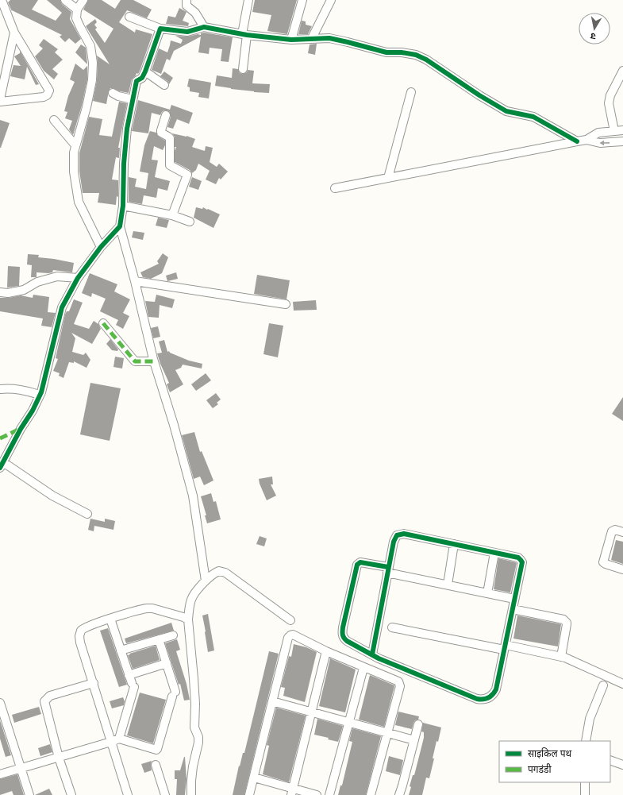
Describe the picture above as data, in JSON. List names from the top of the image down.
{
  "legend": ["साइकिल पथ", "पगडंडी"],
  "north": "bottom"
}
